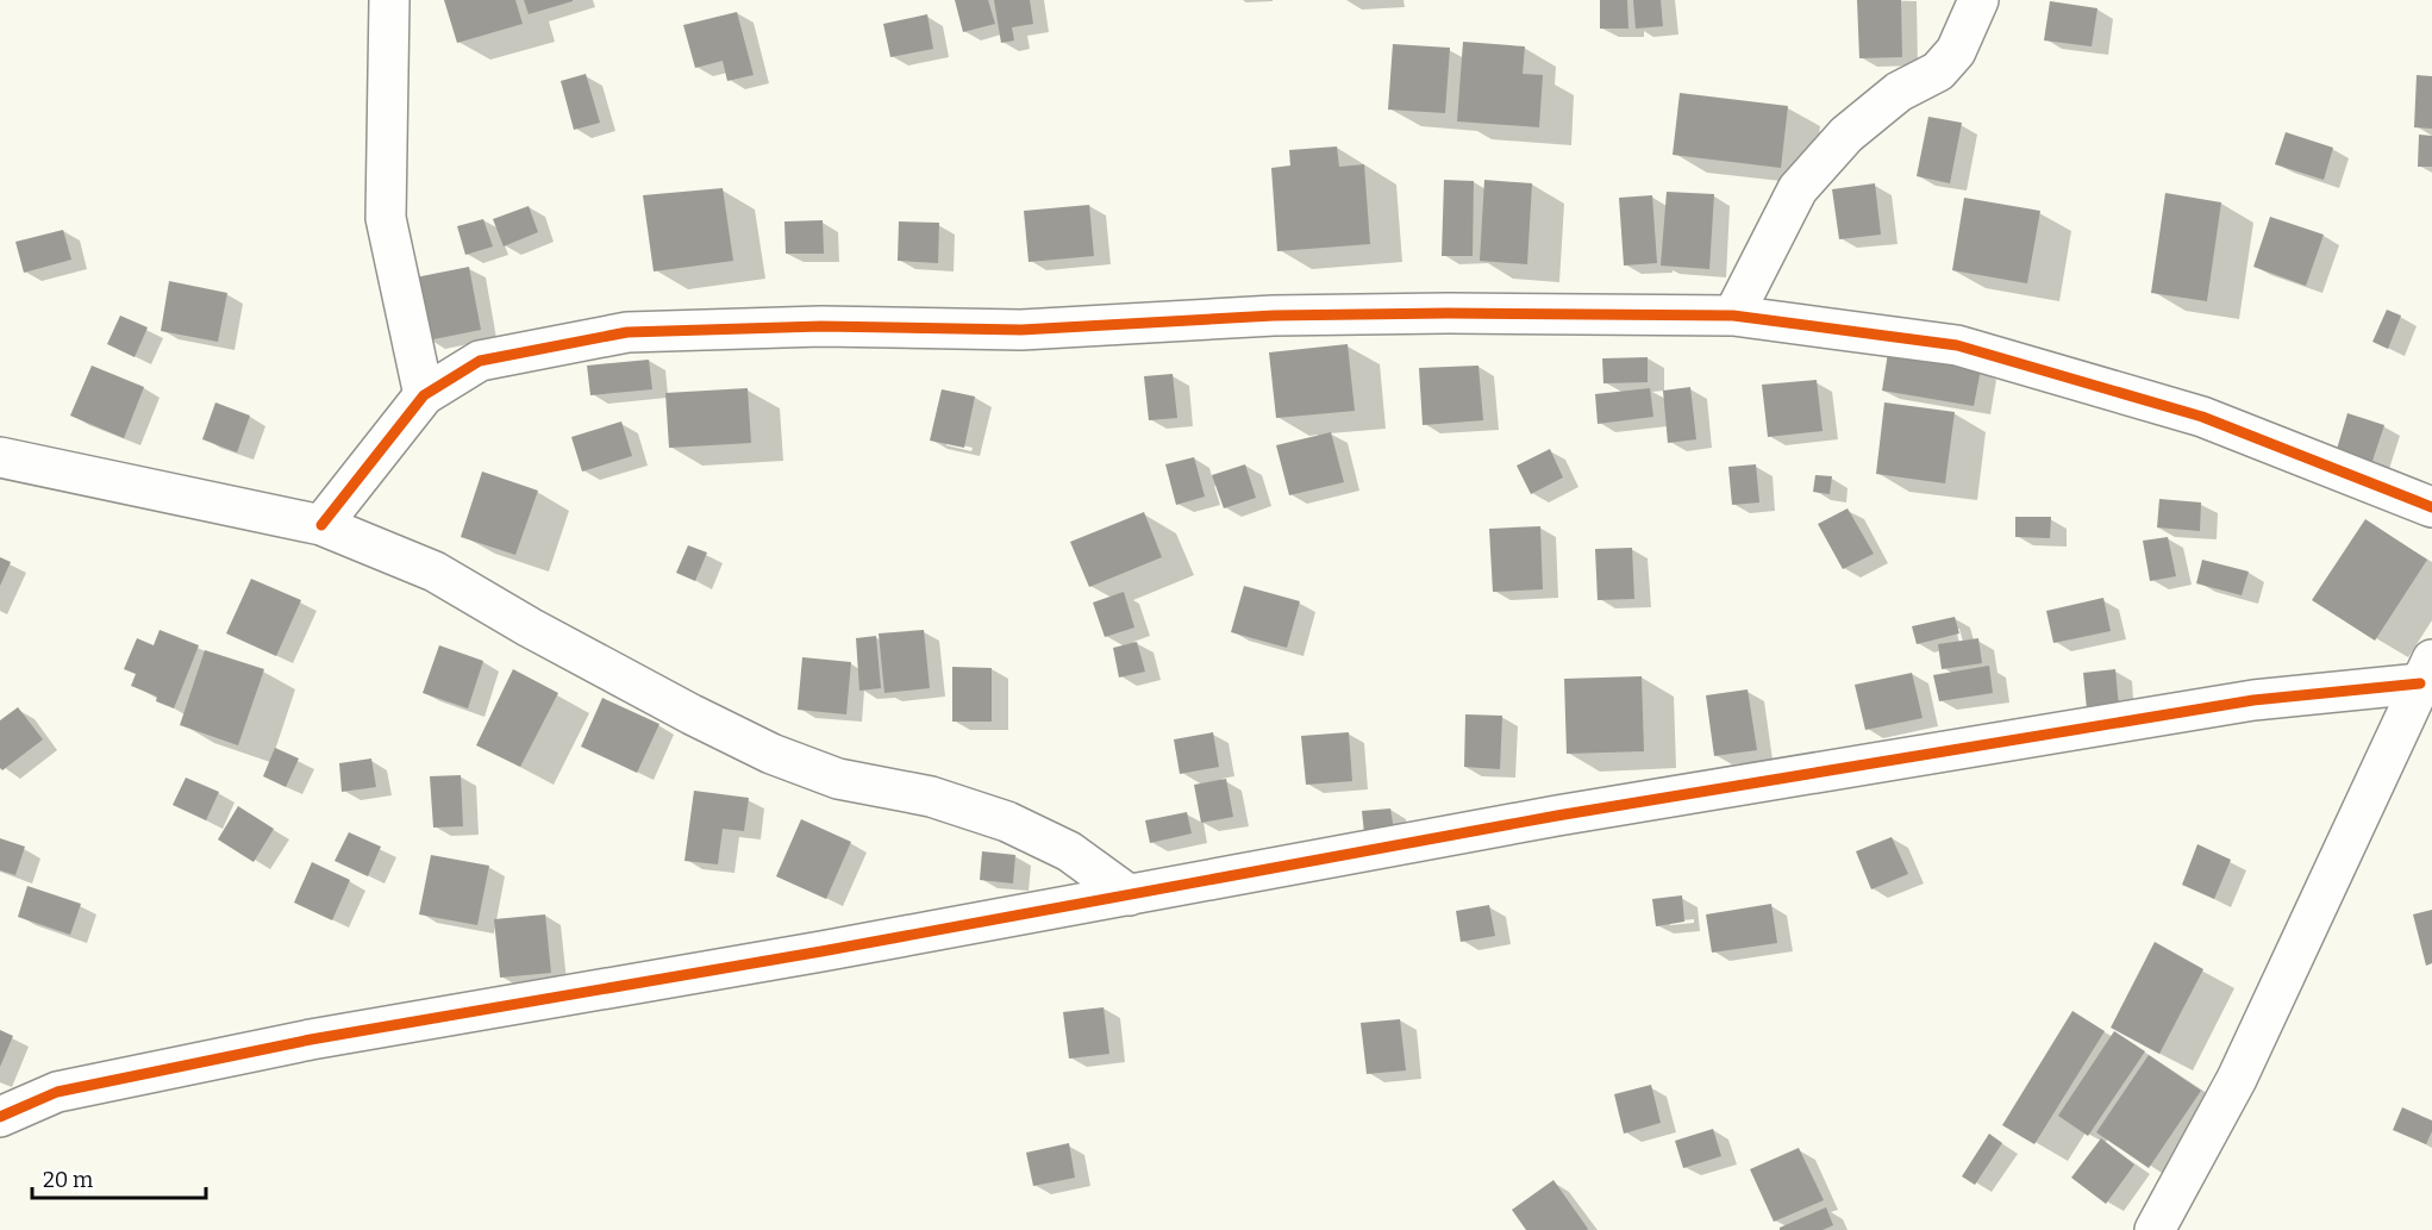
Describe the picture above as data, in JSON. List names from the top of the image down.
{
  "scale_bar": "20 m"
}
